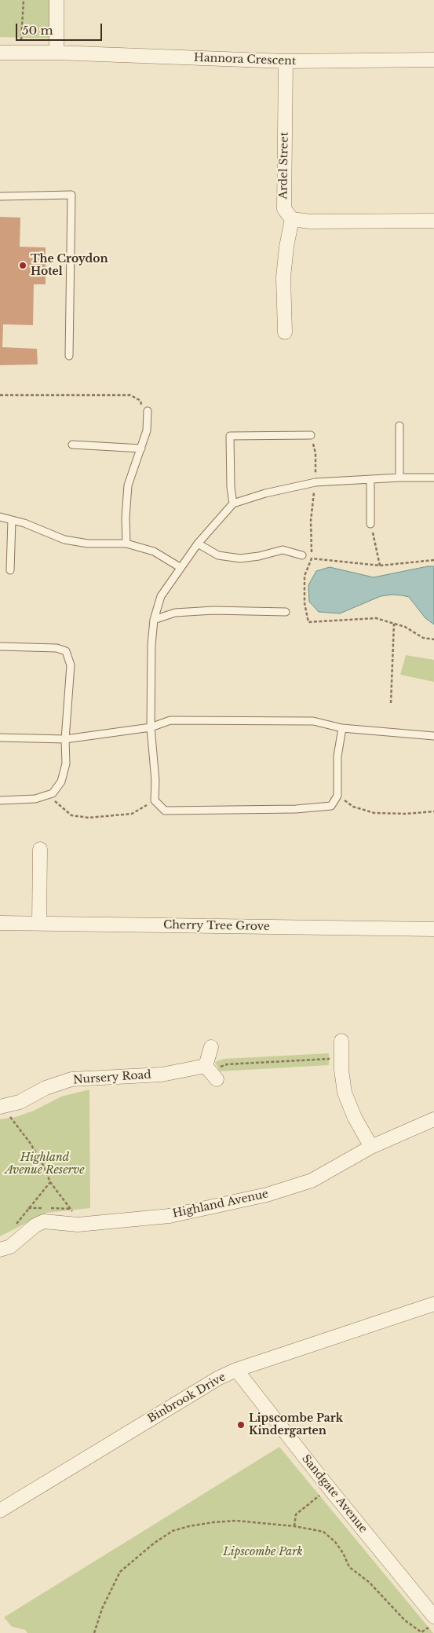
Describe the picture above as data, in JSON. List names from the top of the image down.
{
  "streets": {
    "street": [
      "Hannora Crescent",
      "Ardel Street",
      "Cherry Tree Grove",
      "Nursery Road",
      "Highland Avenue",
      "Binbrook Drive",
      "Sandgate Avenue"
    ]
  },
  "crossings": [
    ["Hannora Crescent", "Ardel Street"],
    ["Binbrook Drive", "Sandgate Avenue"]
  ],
  "parks": ["Highland Avenue Reserve", "Lipscombe Park"],
  "places": ["The Croydon Hotel", "Lipscombe Park Kindergarten"],
  "scale_bar": "50 m"
}
